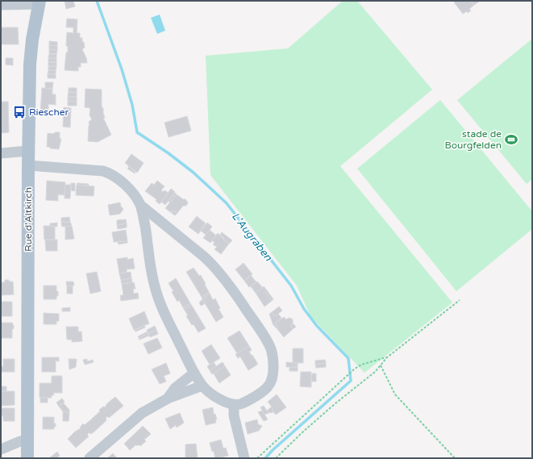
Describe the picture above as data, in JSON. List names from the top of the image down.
{
  "streets": {
    "main road": ["Rue d'Altkirch"]
  },
  "water": ["L'Augraben"],
  "places": {
    "bus stop": ["Riescher"],
    "sports": ["stade de Bourgfelden"]
  }
}
